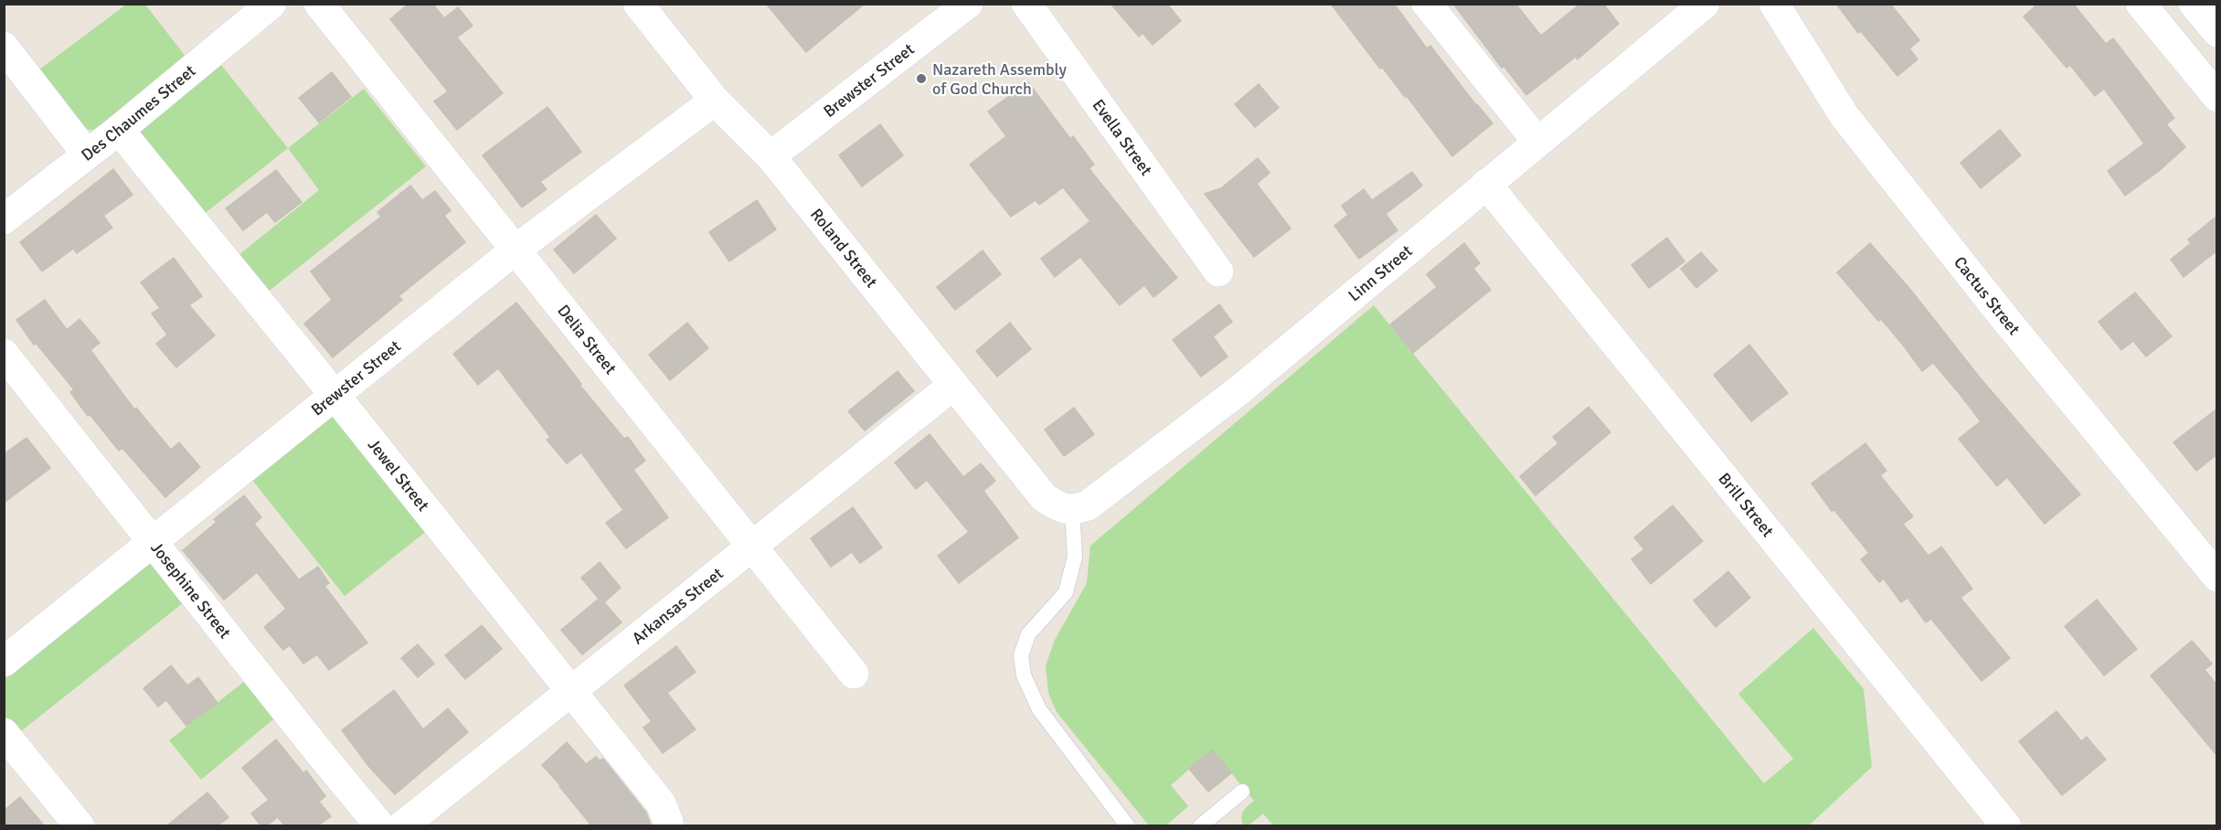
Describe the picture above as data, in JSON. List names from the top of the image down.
{
  "streets": {
    "street": [
      "Brewster Street",
      "Des Chaumes Street",
      "Evella Street",
      "Roland Street",
      "Linn Street",
      "Cactus Street",
      "Delia Street",
      "Jewel Street",
      "Brill Street",
      "Josephine Street",
      "Arkansas Street"
    ]
  },
  "crossings": [
    ["Brewster Street", "Roland Street"],
    ["Brewster Street", "Delia Street"],
    ["Brewster Street", "Jewel Street"],
    ["Brewster Street", "Josephine Street"],
    ["Des Chaumes Street", "Jewel Street"],
    ["Roland Street", "Linn Street"],
    ["Roland Street", "Arkansas Street"],
    ["Linn Street", "Brill Street"],
    ["Delia Street", "Arkansas Street"],
    ["Jewel Street", "Arkansas Street"]
  ],
  "places": ["Nazareth Assembly of God Church"]
}
